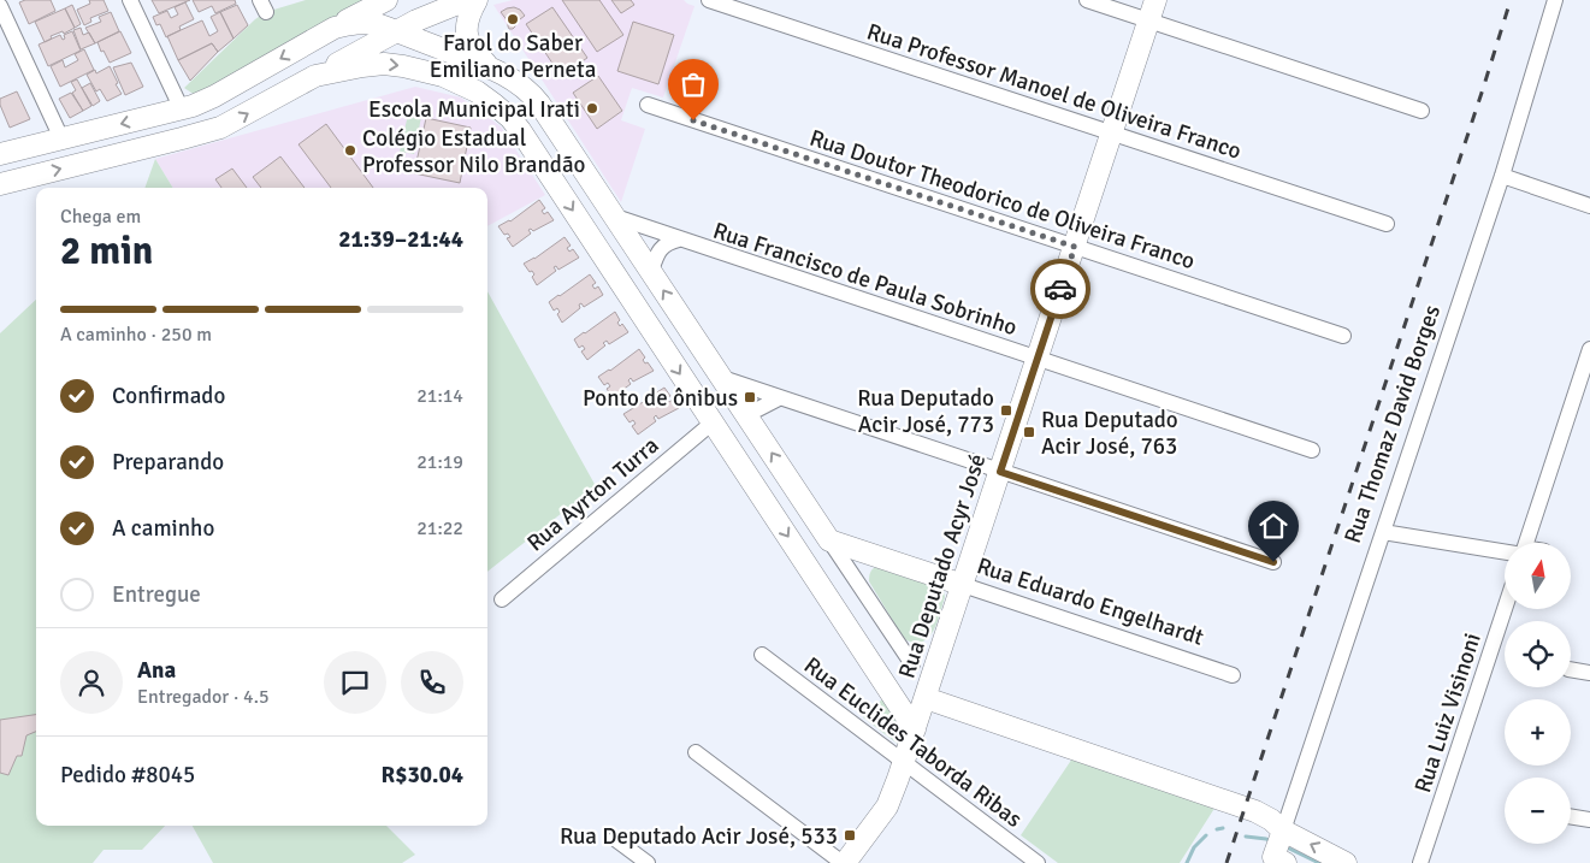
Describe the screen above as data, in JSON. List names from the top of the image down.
{
  "streets": {
    "street": [
      "Rua Professor Manoel de Oliveira Franco",
      "Rua Doutor Theodorico de Oliveira Franco",
      "Rua Francisco de Paula Sobrinho",
      "Rua Thomaz David Borges",
      "Rua Ayrton Turra",
      "Rua Deputado Acyr José",
      "Rua Eduardo Engelhardt",
      "Rua Luiz Visinoni",
      "Rua Euclides Taborda Ribas"
    ]
  },
  "crossings": [
    ["Rua Professor Manoel de Oliveira Franco", "Rua Deputado Acyr José"],
    ["Rua Doutor Theodorico de Oliveira Franco", "Rua Deputado Acyr José"],
    ["Rua Francisco de Paula Sobrinho", "Rua Deputado Acyr José"],
    ["Rua Deputado Acyr José", "Rua Eduardo Engelhardt"],
    ["Rua Deputado Acyr José", "Rua Euclides Taborda Ribas"]
  ],
  "places": {
    "other": ["Farol do Saber Emiliano Perneta", "Escola Municipal Irati", "Colégio Estadual Professor Nilo Brandão"],
    "transit": [
      "Ponto de ônibus",
      "Rua Deputado Acir José, 773",
      "Rua Deputado Acir José, 763",
      "Rua Deputado Acir José, 533"
    ]
  },
  "north": "top",
  "page": {
    "heading": ["2 min", "Chega em", "21:39–21:44"],
    "panel": [
      "Ana",
      "Entregador · 4.5",
      "Pedido #8045",
      "R$30.04"
    ],
    "bar": "A caminho · 250 m",
    "list": [
      ["Confirmado", "21:14"],
      ["Preparando", "21:19"],
      ["A caminho", "21:22"],
      "Entregue"
    ],
    "map_buttons": ["+", "−"]
  }
}
